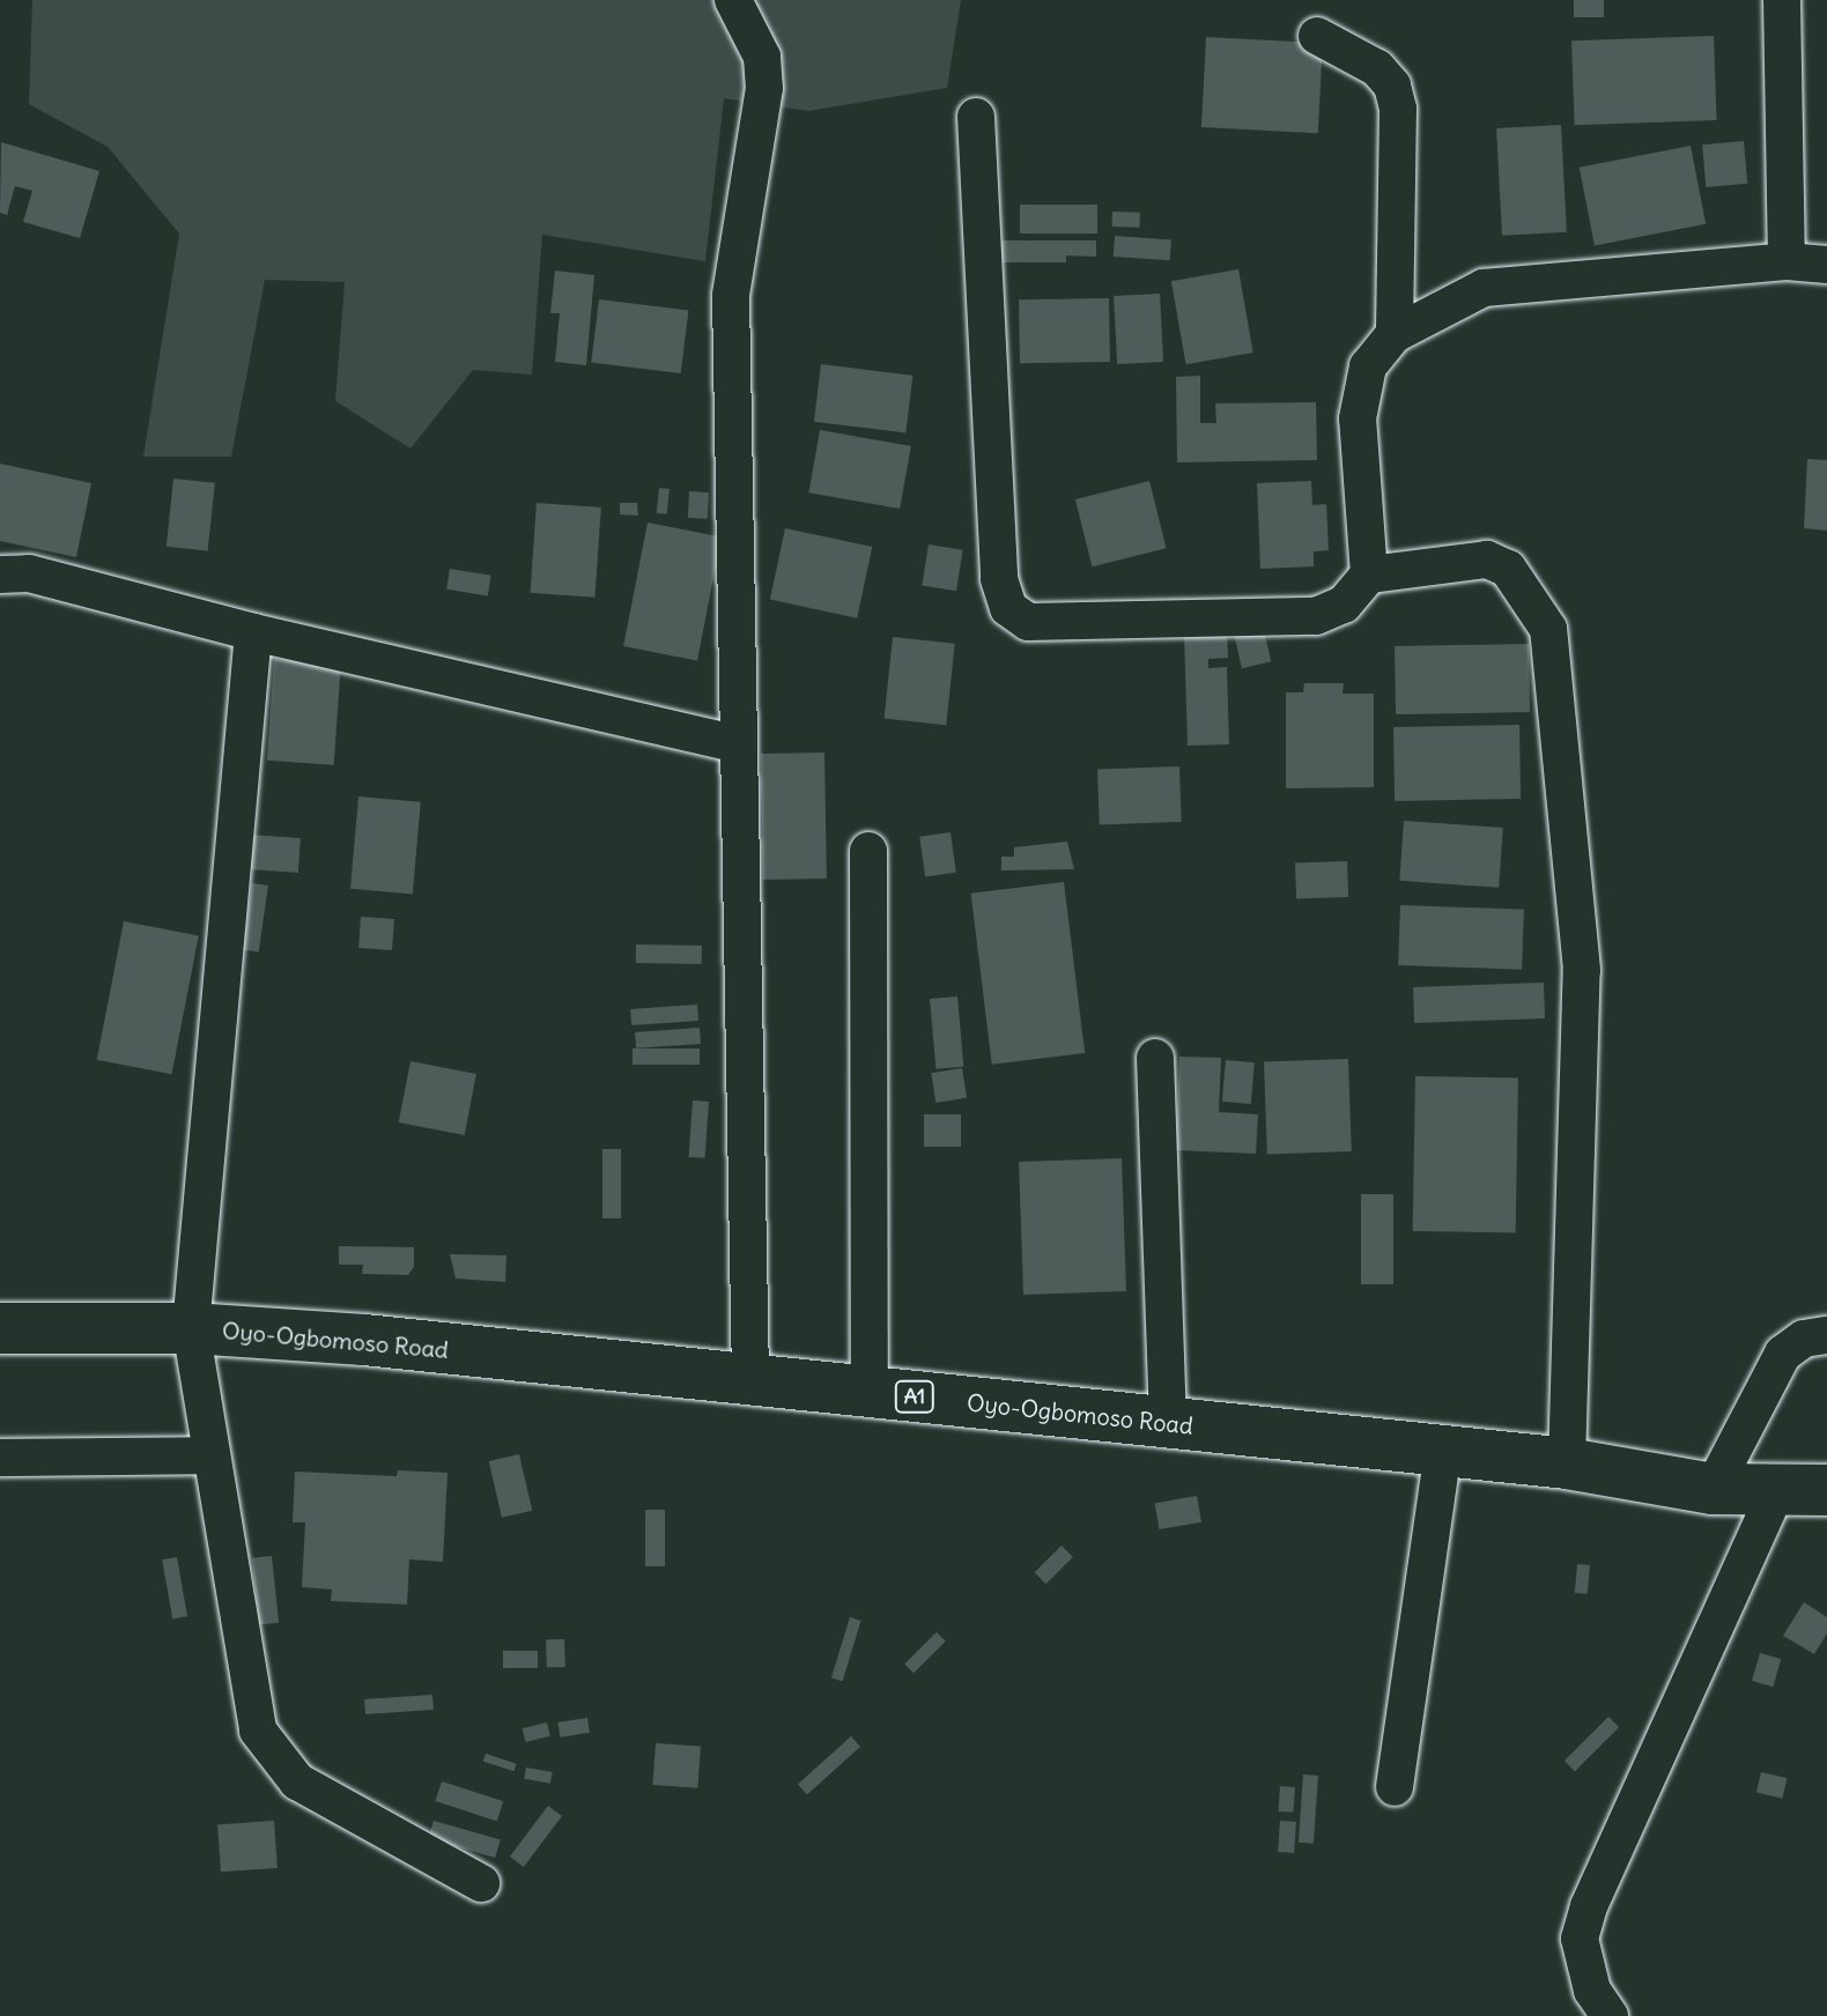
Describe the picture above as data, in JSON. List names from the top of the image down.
{
  "streets": {
    "highway": ["Oyo-Ogbomoso Road", "A1"]
  }
}
